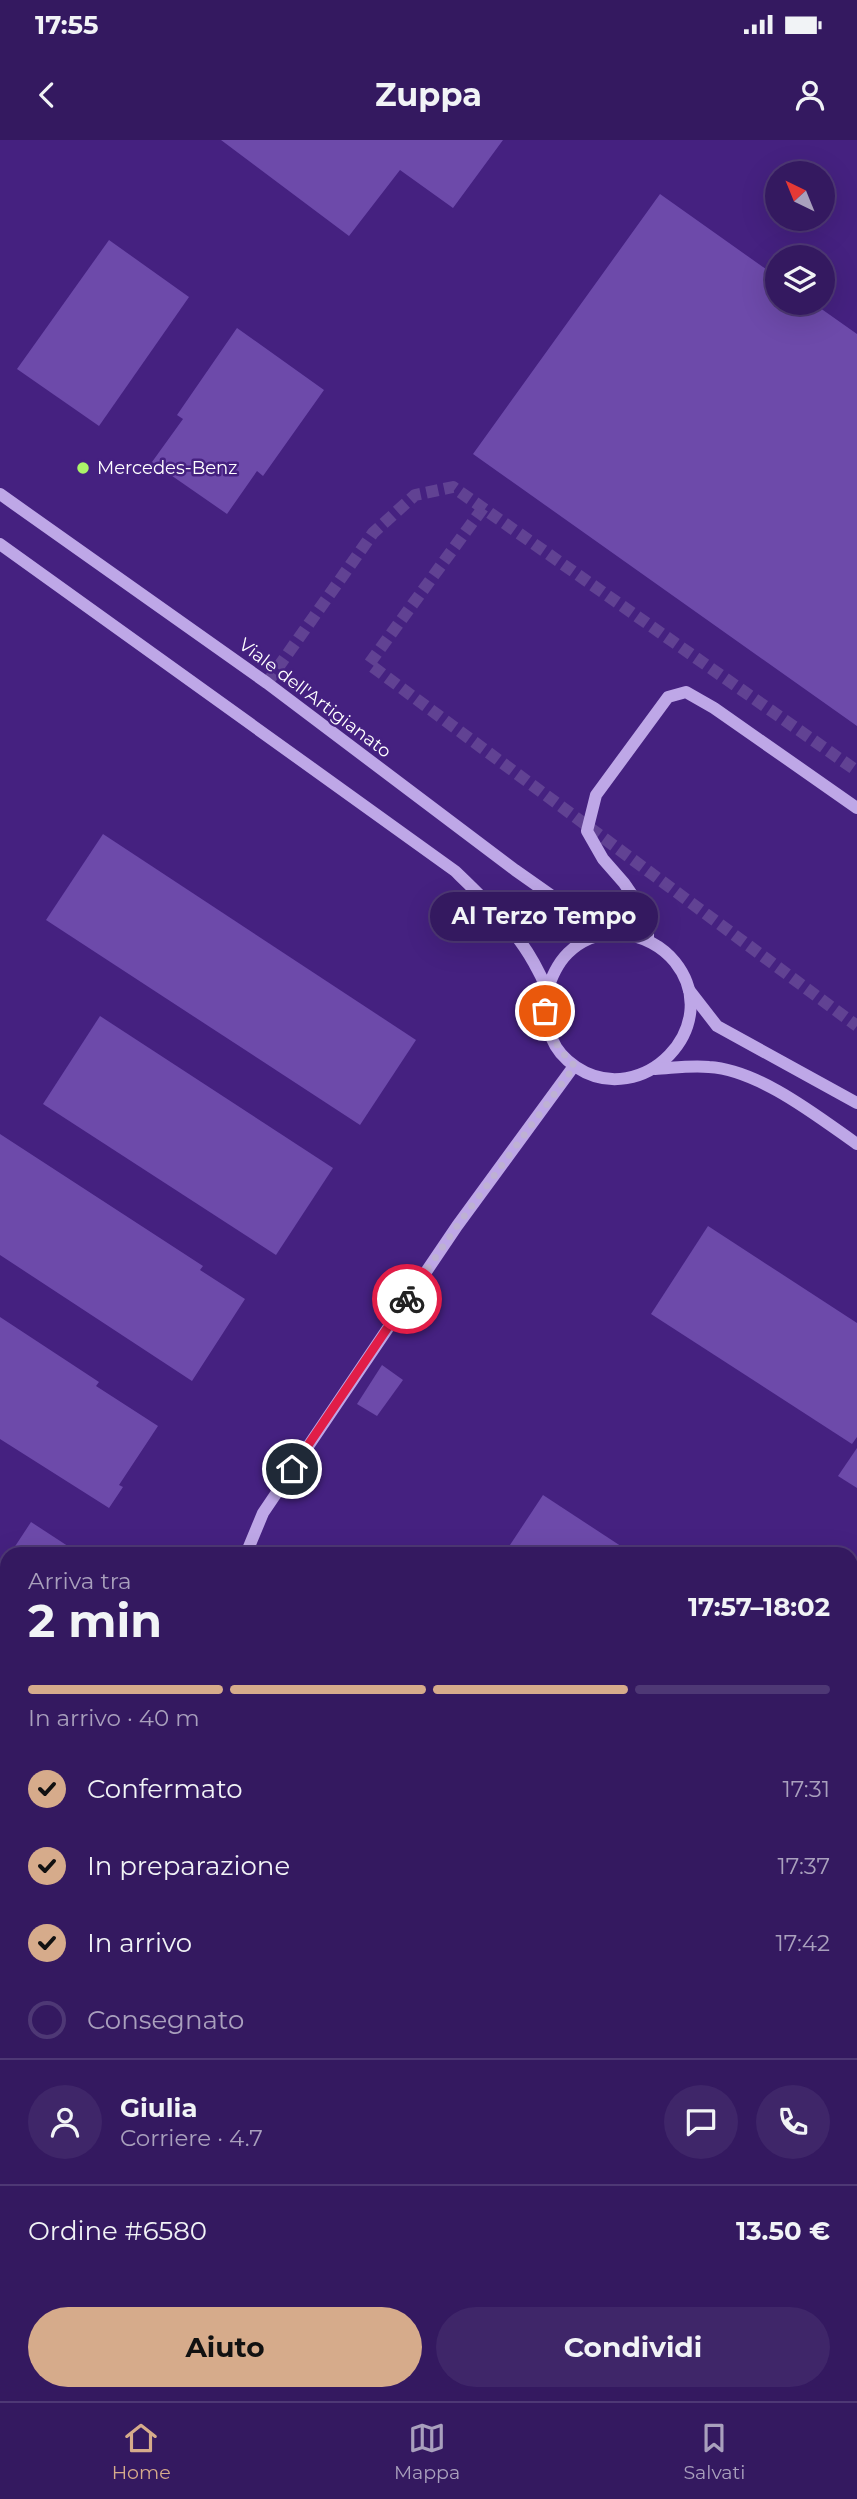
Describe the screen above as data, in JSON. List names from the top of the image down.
{
  "streets": {
    "street": ["Viale dell'Artigianato"]
  },
  "places": ["Mercedes-Benz", "Al Terzo Tempo"],
  "north": "top left",
  "page": {
    "status": "17:55",
    "header": "Zuppa",
    "bubble": "Al Terzo Tempo",
    "heading": ["2 min", "Arriva tra", "17:57–18:02"],
    "panel": [
      "Giulia",
      "Corriere · 4.7",
      "Ordine #6580",
      "13.50 €"
    ],
    "bar": "In arrivo · 40 m",
    "list": [
      ["Confermato", "17:31"],
      ["In preparazione", "17:37"],
      ["In arrivo", "17:42"],
      "Consegnato"
    ],
    "buttons": ["Aiuto", "Condividi"],
    "tabs": ["Home", "Mappa", "Salvati"]
  }
}
